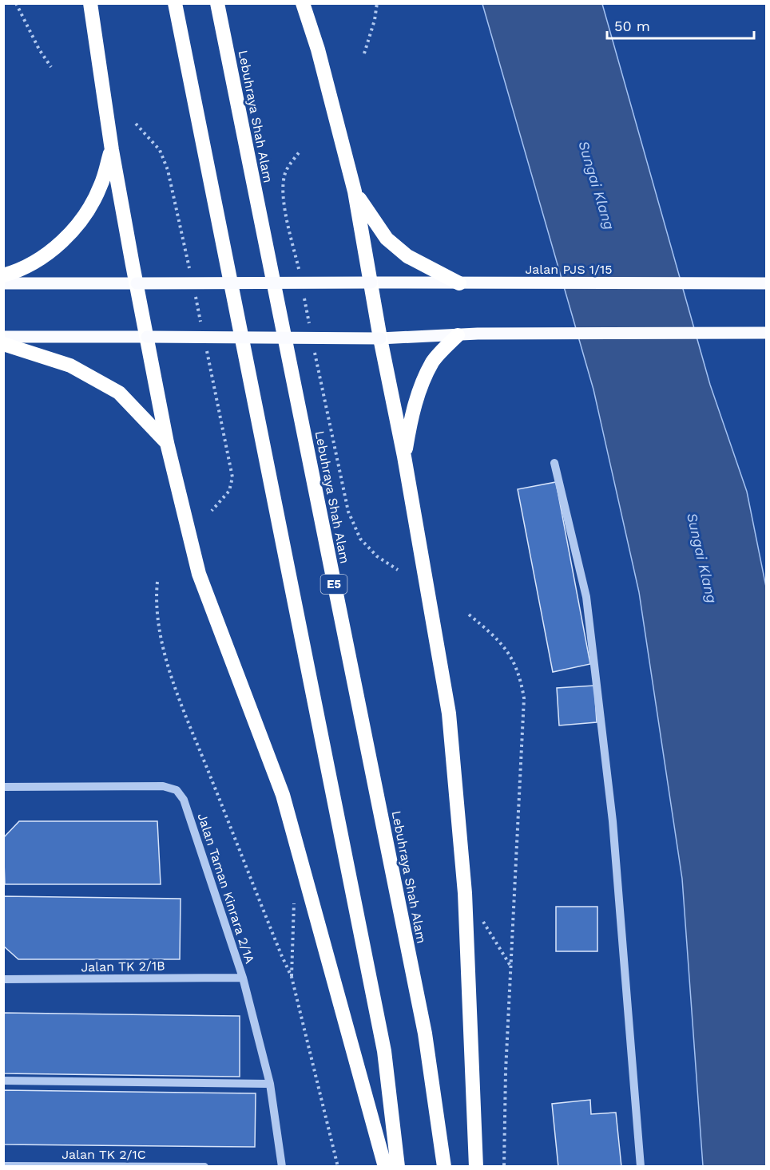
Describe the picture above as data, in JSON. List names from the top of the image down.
{
  "streets": {
    "highway": ["Lebuhraya Shah Alam", "E5"],
    "main road": ["Jalan PJS 1/15"],
    "street": ["Jalan Taman Kinrara 2/1A", "Jalan TK 2/1B", "Jalan TK 2/1C"]
  },
  "crossings": [
    ["Jalan Taman Kinrara 2/1A", "Jalan TK 2/1B"]
  ],
  "water": ["Sungai Klang"],
  "scale_bar": "50 m"
}
